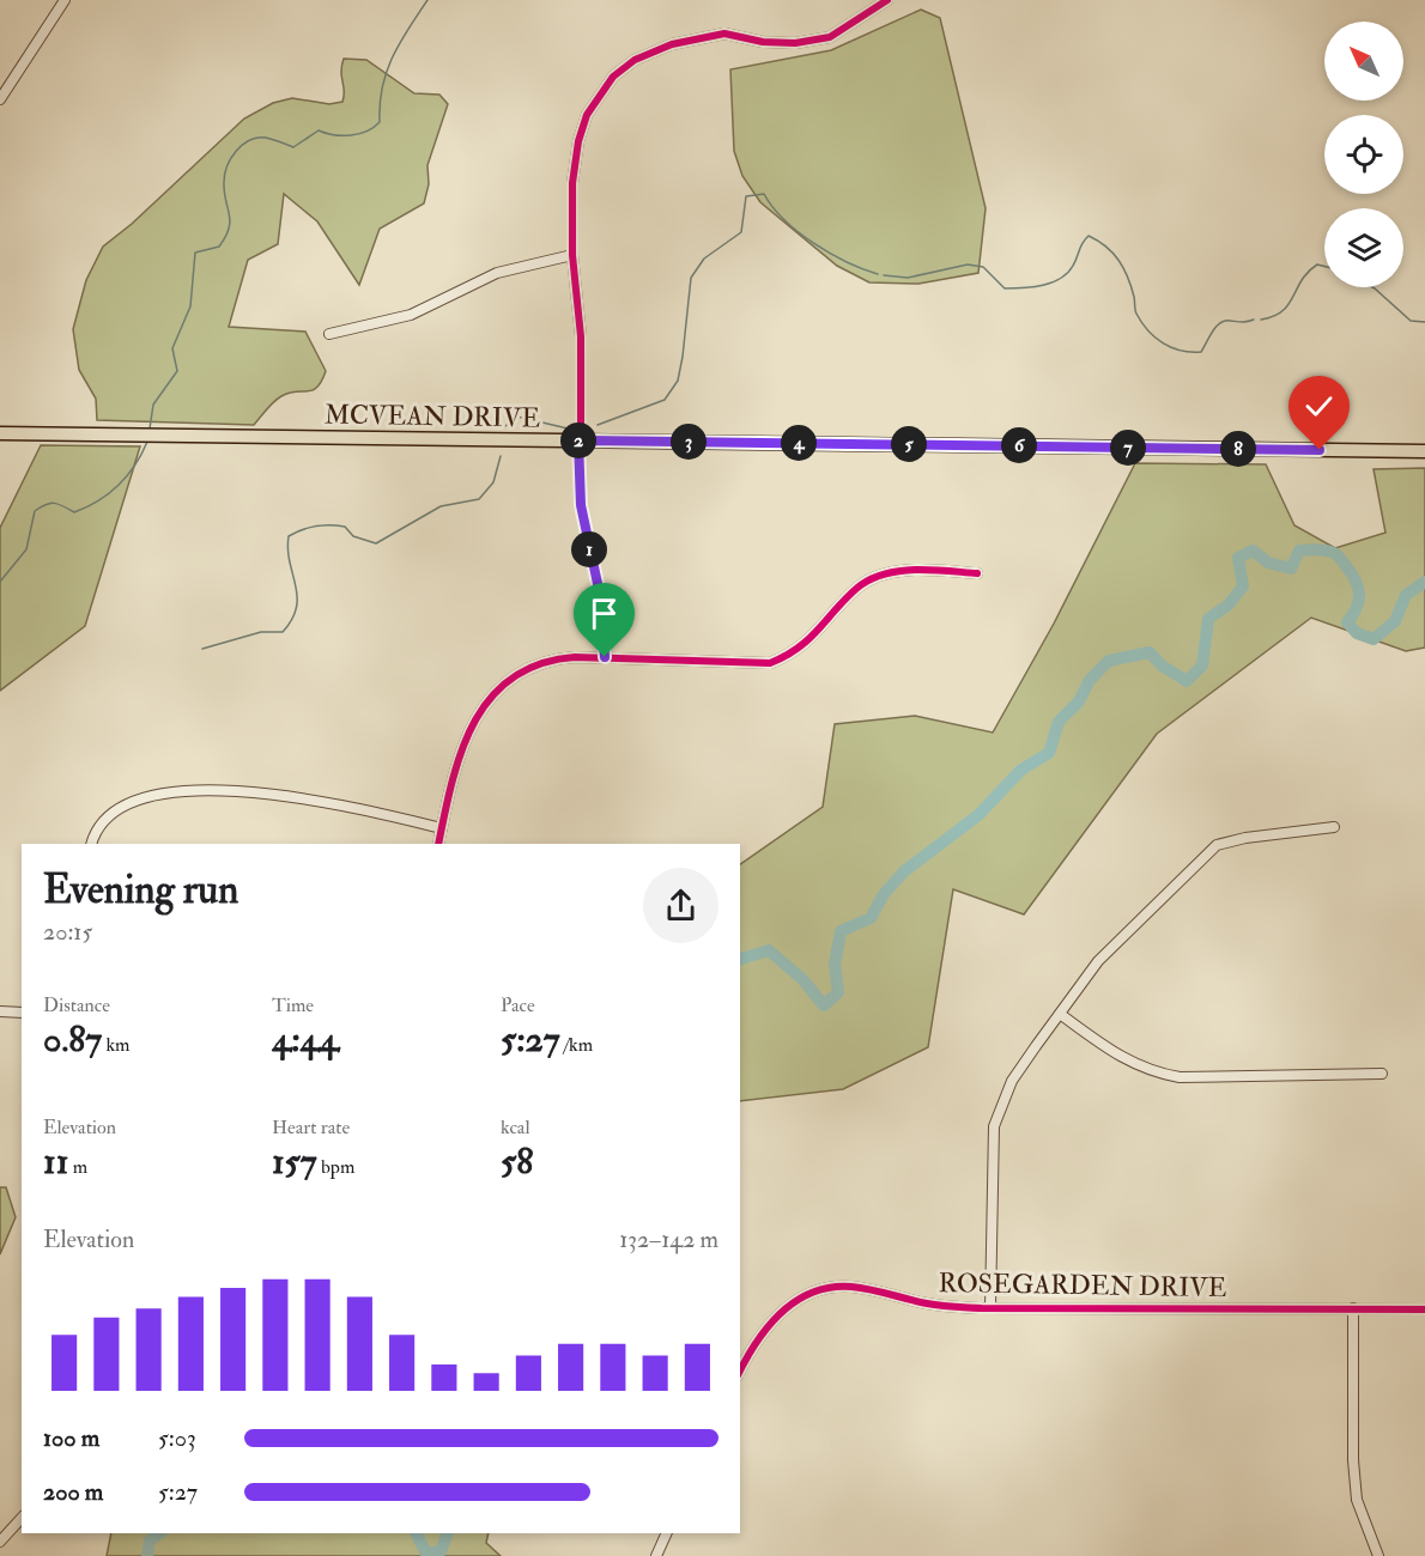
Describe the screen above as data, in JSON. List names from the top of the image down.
{
  "streets": {
    "main road": ["MCVEAN DRIVE"],
    "street": ["ROSEGARDEN DRIVE"]
  },
  "north": "top left",
  "page": {
    "pins": [
      "2",
      "3",
      "4",
      "5",
      "6",
      "7",
      "8",
      "1"
    ],
    "heading": ["Evening run", "20:15"],
    "stats": [
      ["Distance", "0.87 km"],
      ["Time", "4:44"],
      ["Pace", "5:27 /km"],
      ["Elevation", "11 m"],
      ["Heart rate", "157 bpm"],
      ["kcal", "58"]
    ],
    "chart": ["Elevation", "132–142 m"],
    "list": [
      {
        "name": "100 m",
        "note": "5:03"
      },
      {
        "name": "200 m",
        "note": "5:27"
      }
    ]
  }
}
